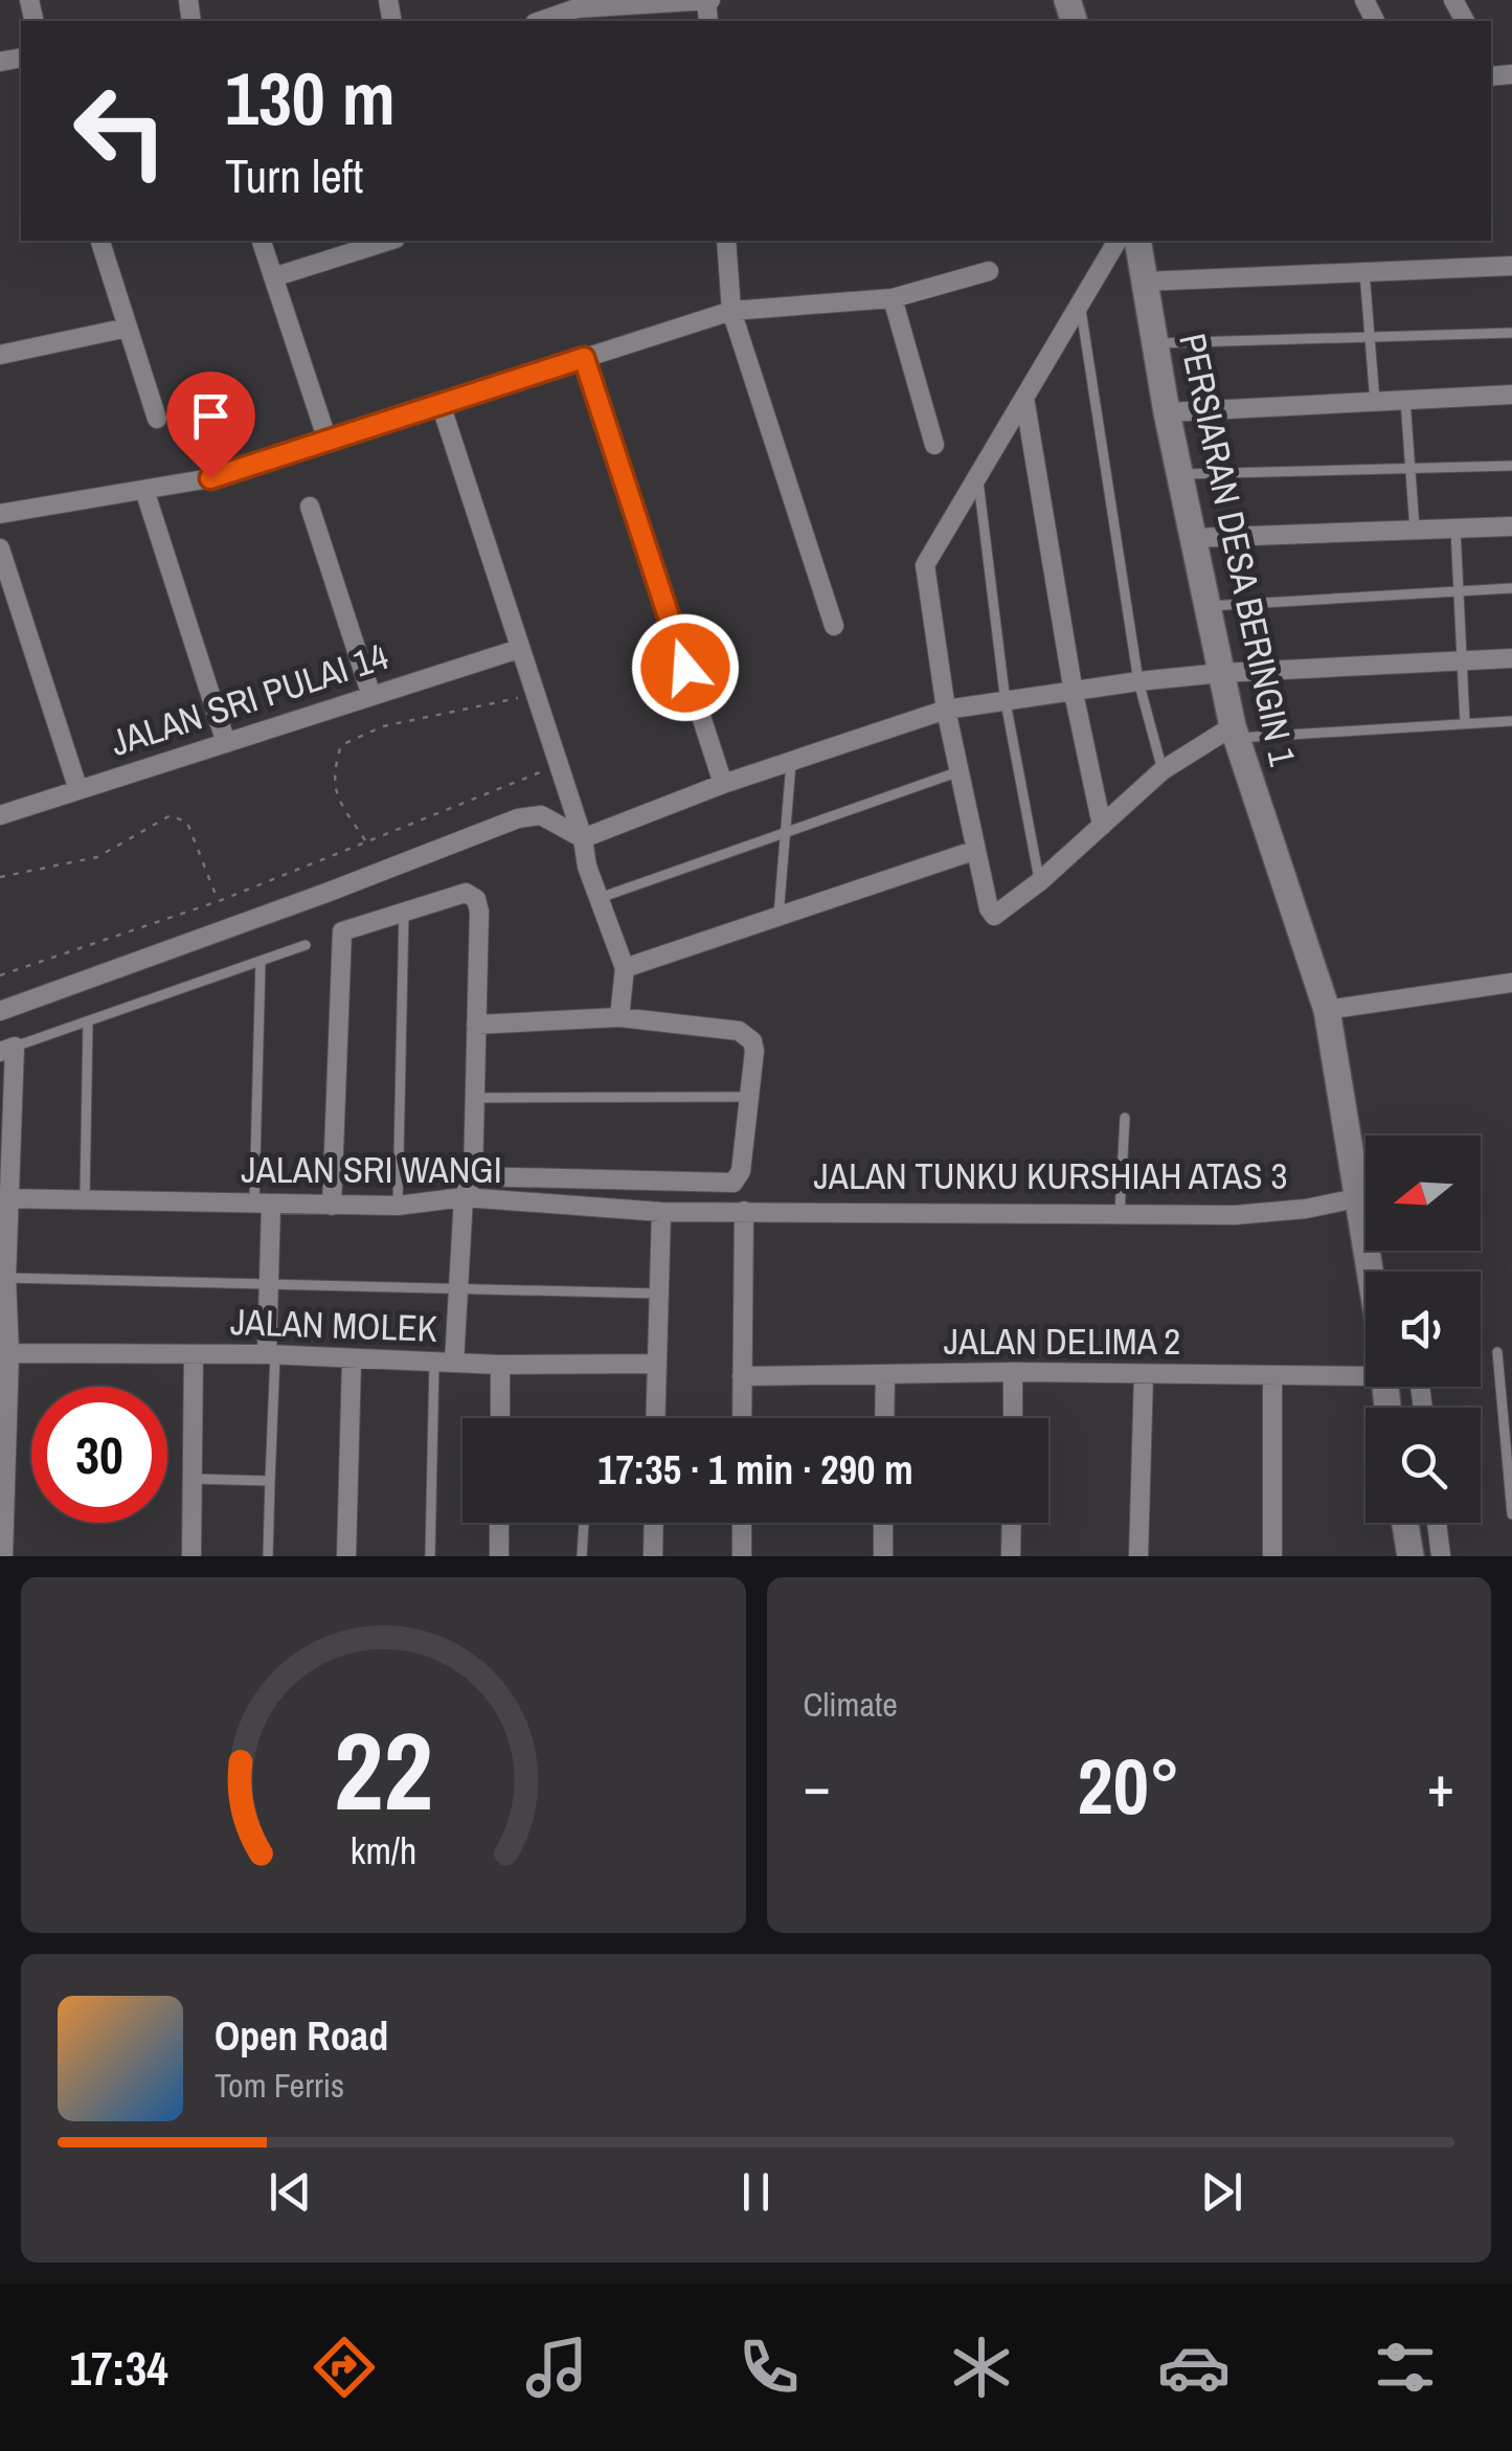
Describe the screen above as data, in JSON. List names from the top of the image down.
{
  "streets": {
    "main road": ["PERSIARAN DESA BERINGIN 1"],
    "street": [
      "JALAN SRI PULAI 14",
      "JALAN SRI WANGI",
      "JALAN TUNKU KURSHIAH ATAS 3",
      "JALAN MOLEK",
      "JALAN DELIMA 2"
    ]
  },
  "crossings": [
    ["PERSIARAN DESA BERINGIN 1", "JALAN TUNKU KURSHIAH ATAS 3"],
    ["JALAN SRI WANGI", "JALAN TUNKU KURSHIAH ATAS 3"]
  ],
  "north": "left",
  "page": {
    "turn": ["130 m", "Turn left"],
    "limit": "30",
    "trip": "17:35 · 1 min · 290 m",
    "tile": "Climate",
    "heat": ["−", "20°", "+"],
    "song": ["Open Road", "Tom Ferris"],
    "tabs": "17:34",
    "gauge": ["22", "km/h"]
  }
}
